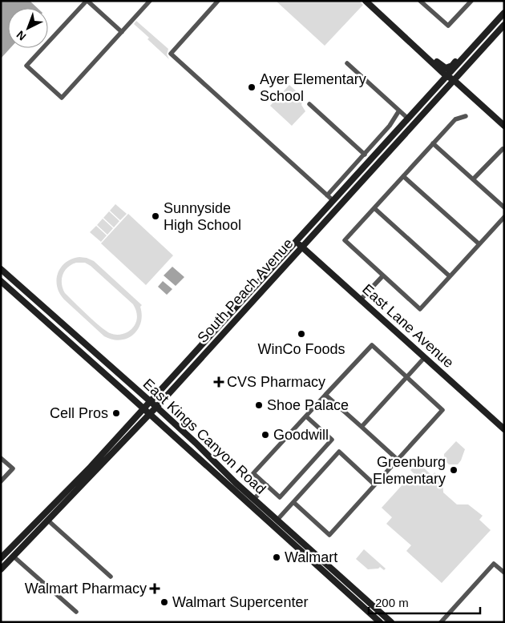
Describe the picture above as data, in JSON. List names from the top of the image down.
{
  "streets": {
    "main road": ["South Peach Avenue", "East Lane Avenue", "East Kings Canyon Road"]
  },
  "crossings": [
    ["South Peach Avenue", "East Lane Avenue"],
    ["South Peach Avenue", "East Kings Canyon Road"]
  ],
  "places": {
    "other": [
      "Ayer Elementary School",
      "Sunnyside High School",
      "WinCo Foods",
      "Shoe Palace",
      "Cell Pros",
      "Goodwill",
      "Greenburg Elementary",
      "Walmart",
      "Walmart Supercenter"
    ],
    "health": ["CVS Pharmacy", "Walmart Pharmacy"]
  },
  "scale_bar": "200 m",
  "north": "bottom left"
}
